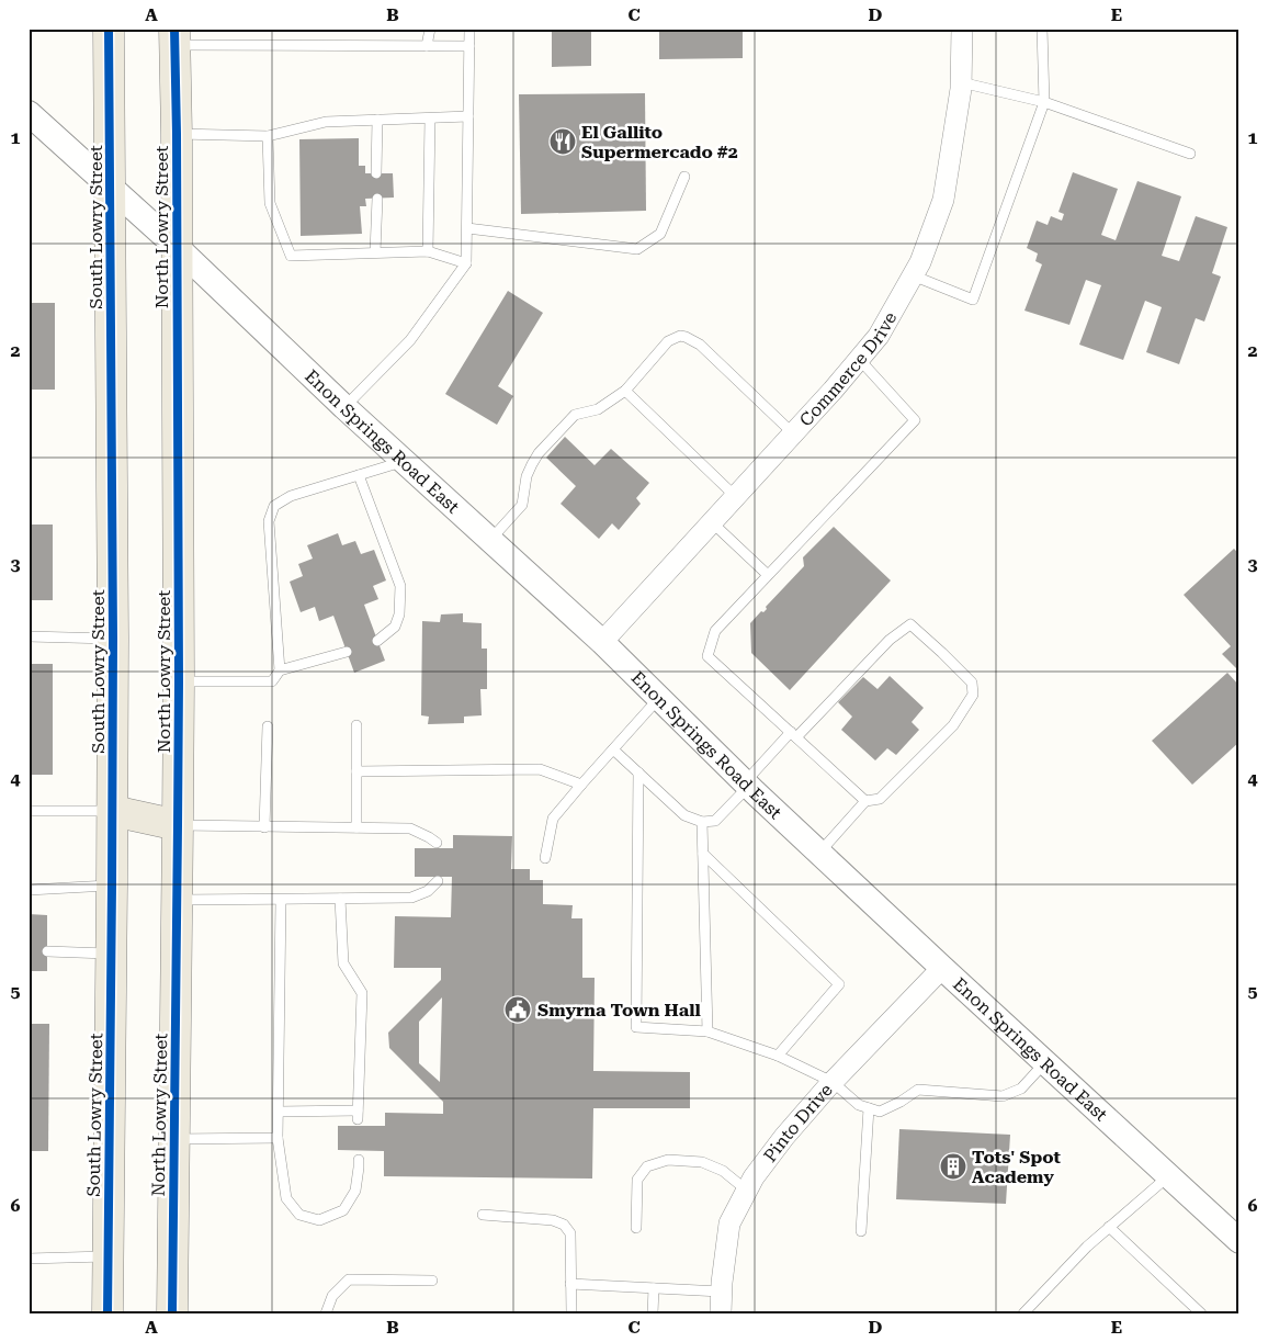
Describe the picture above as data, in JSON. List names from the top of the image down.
{
  "streets": {
    "main road": ["South Lowry Street", "North Lowry Street"],
    "street": ["Commerce Drive", "Enon Springs Road East", "Pinto Drive"]
  },
  "crossings": [
    ["South Lowry Street", "Enon Springs Road East"],
    ["North Lowry Street", "Enon Springs Road East"],
    ["Commerce Drive", "Enon Springs Road East"],
    ["Enon Springs Road East", "Pinto Drive"]
  ],
  "places": {
    "restaurant": ["El Gallito Supermercado #2"],
    "public building": ["Smyrna Town Hall"],
    "building": ["Tots' Spot Academy"]
  },
  "grid": {
    "columns": [
      "A",
      "B",
      "C",
      "D",
      "E"
    ],
    "rows": [
      "1",
      "2",
      "3",
      "4",
      "5",
      "6"
    ]
  }
}
